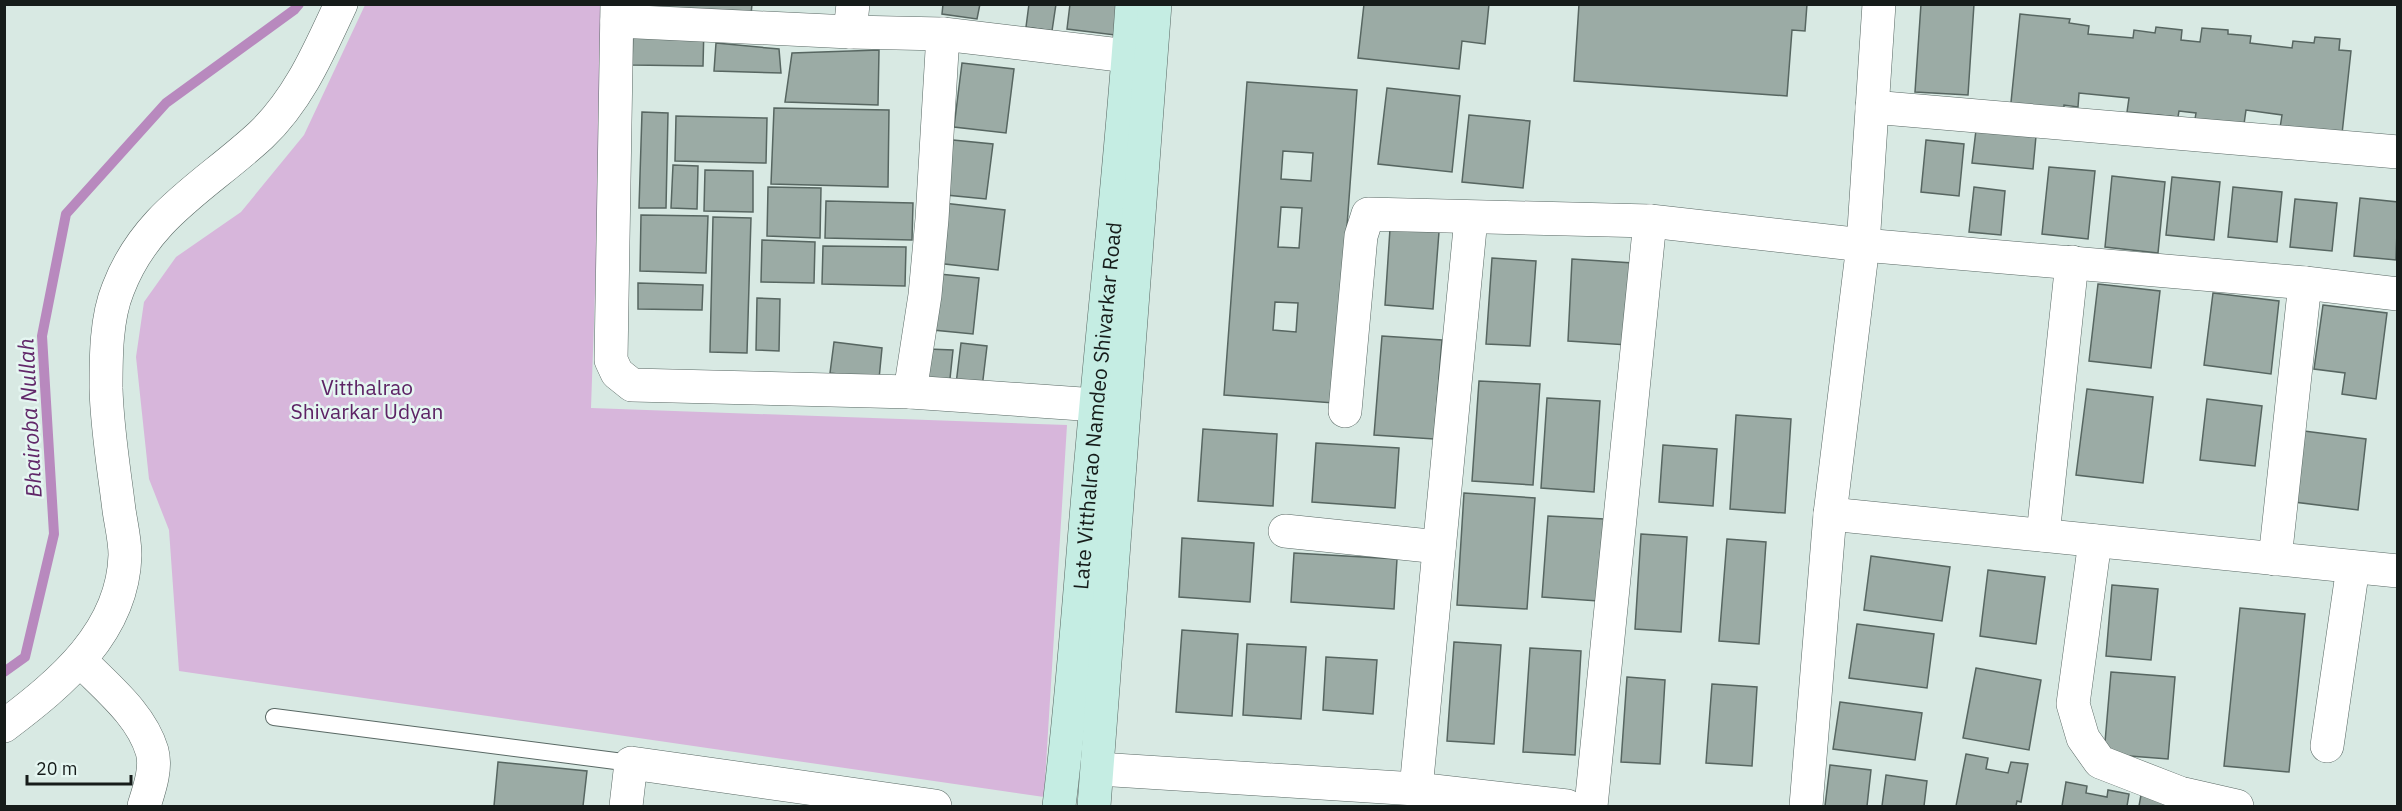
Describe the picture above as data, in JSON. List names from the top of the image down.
{
  "streets": {
    "main road": ["Late Vitthalrao Namdeo Shivarkar Road"]
  },
  "water": ["Bhairoba Nullah"],
  "parks": ["Vitthalrao Shivarkar Udyan"],
  "scale_bar": "20 m"
}
